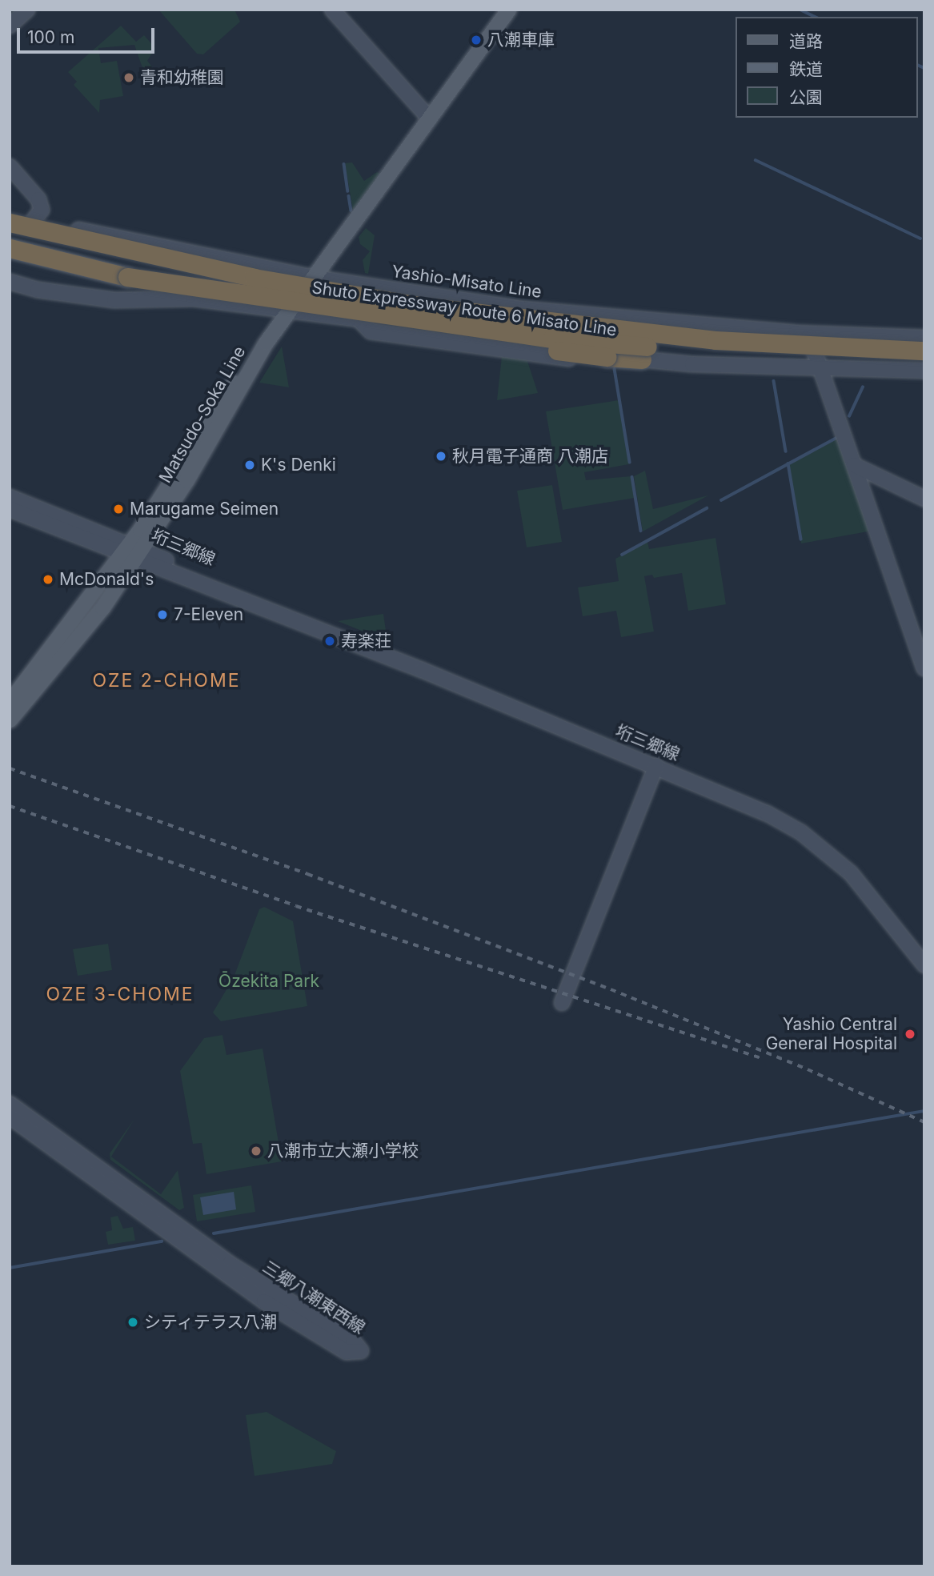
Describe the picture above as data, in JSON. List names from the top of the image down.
{
  "streets": {
    "highway": ["Shuto Expressway Route 6 Misato Line"],
    "main road": ["Matsudo-Soka Line"],
    "street": ["Yashio-Misato Line", "垳三郷線", "三郷八潮東西線"]
  },
  "crossings": [
    ["Yashio-Misato Line", "Shuto Expressway Route 6 Misato Line"],
    ["Yashio-Misato Line", "Matsudo-Soka Line"],
    ["Shuto Expressway Route 6 Misato Line", "Matsudo-Soka Line"],
    ["Matsudo-Soka Line", "垳三郷線"]
  ],
  "districts": ["OZE 2-CHOME", "OZE 3-CHOME"],
  "parks": ["Ōzekita Park"],
  "places": [
    "八潮車庫",
    "青和幼稚園",
    "秋月電子通商 八潮店",
    "K's Denki",
    "Marugame Seimen",
    "McDonald's",
    "7-Eleven",
    "寿楽荘",
    "Yashio Central General Hospital",
    "八潮市立大瀬小学校",
    "シティテラス八潮"
  ],
  "legend": ["道路", "鉄道", "公園"],
  "scale_bar": "100 m"
}
